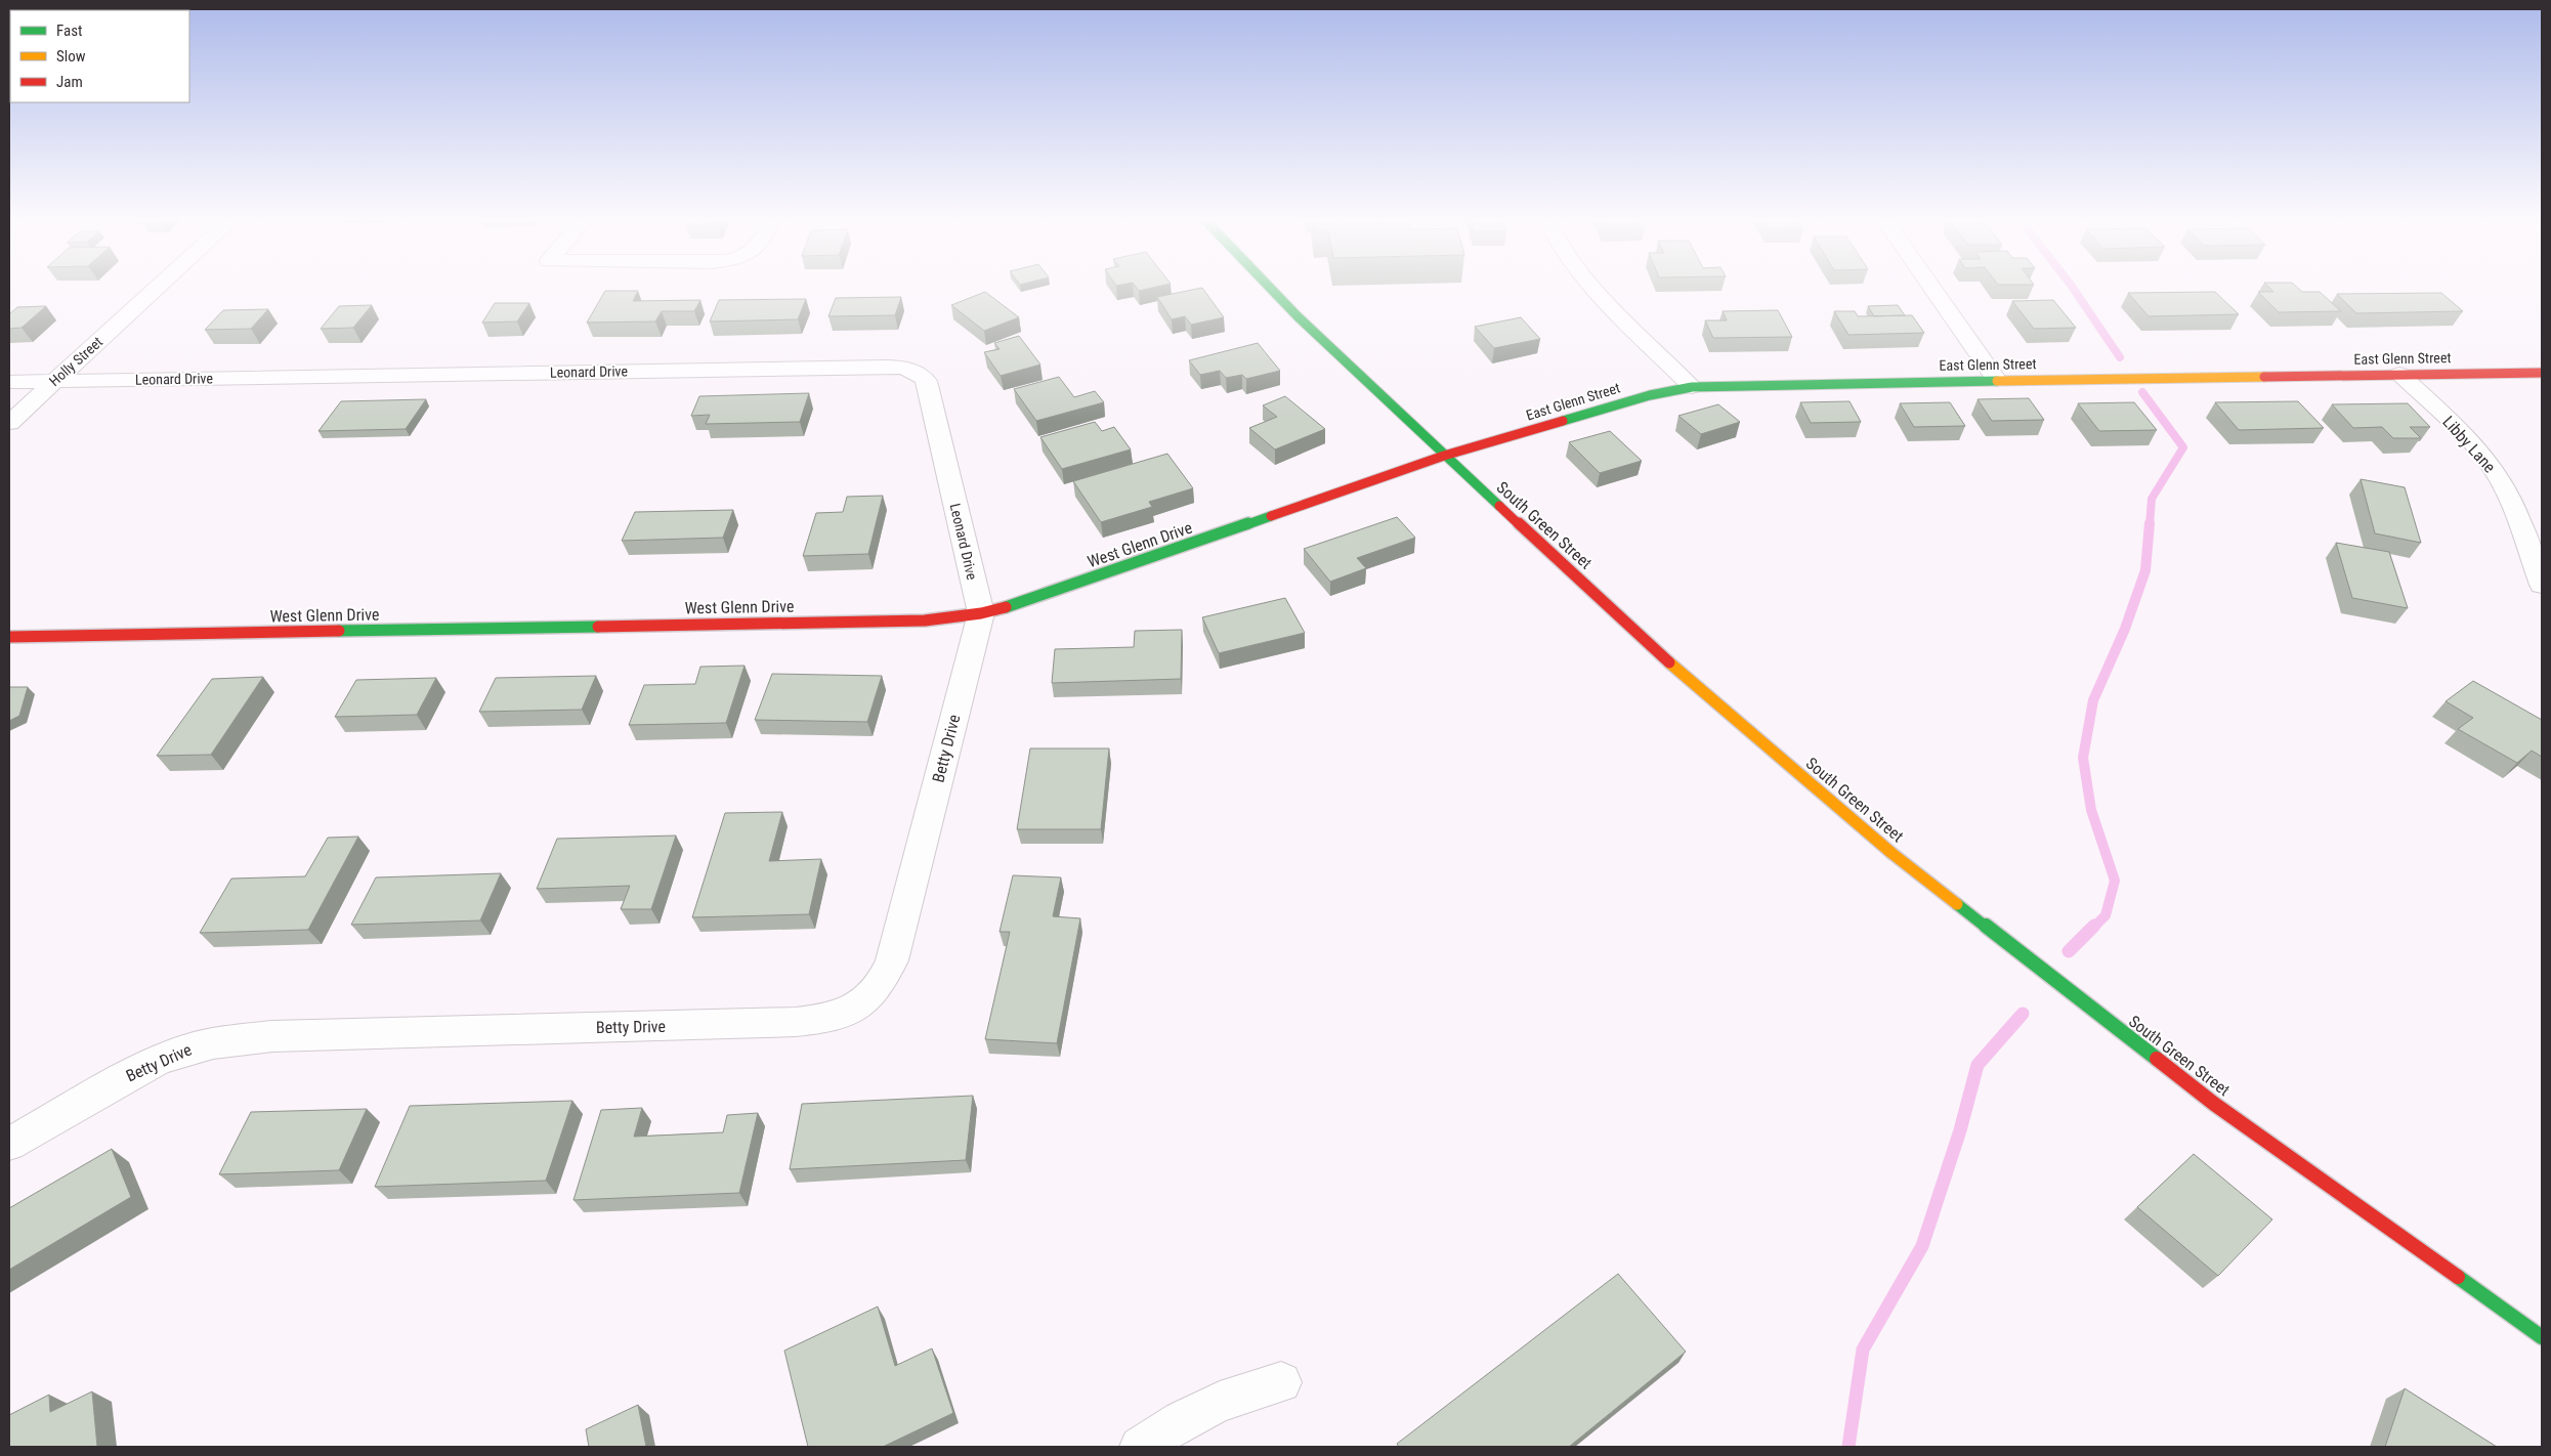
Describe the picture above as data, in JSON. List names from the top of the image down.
{
  "streets": {
    "street": [
      "East Glenn Street",
      "Holly Street",
      "Leonard Drive",
      "Libby Lane",
      "South Green Street",
      "West Glenn Drive",
      "Betty Drive"
    ]
  },
  "crossings": [
    ["East Glenn Street", "Libby Lane"],
    ["East Glenn Street", "South Green Street"],
    ["East Glenn Street", "West Glenn Drive"],
    ["Holly Street", "Leonard Drive"],
    ["Leonard Drive", "West Glenn Drive"],
    ["Leonard Drive", "Betty Drive"],
    ["South Green Street", "West Glenn Drive"],
    ["West Glenn Drive", "Betty Drive"]
  ],
  "legend": ["Fast", "Slow", "Jam"]
}
